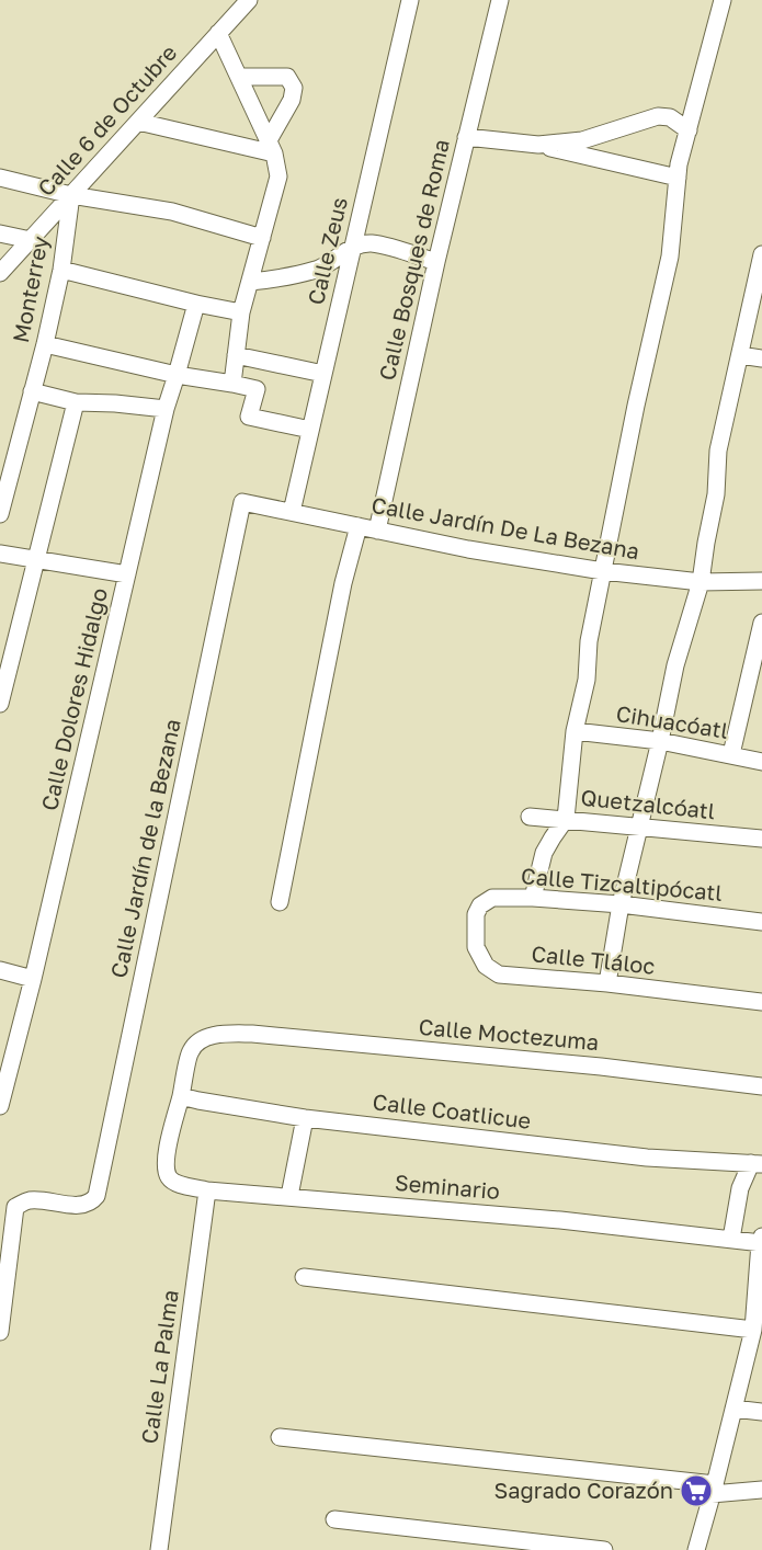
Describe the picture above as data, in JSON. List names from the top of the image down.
{
  "streets": {
    "street": [
      "Calle 6 de Octubre",
      "Calle Zeus",
      "Calle Bosques de Roma",
      "Monterrey",
      "Calle Jardín De La Bezana",
      "Calle Dolores Hidalgo",
      "Cihuacóatl",
      "Quetzalcóatl",
      "Calle Jardín de la Bezana",
      "Calle Tizcaltipócatl",
      "Calle Tláloc",
      "Calle Moctezuma",
      "Calle Coatlicue",
      "Seminario",
      "Calle La Palma"
    ]
  },
  "crossings": [
    ["Calle 6 de Octubre", "Monterrey"],
    ["Calle Zeus", "Calle Jardín De La Bezana"],
    ["Calle Bosques de Roma", "Calle Jardín De La Bezana"],
    ["Calle Jardín De La Bezana", "Calle Jardín de la Bezana"],
    ["Calle Tizcaltipócatl", "Calle Tláloc"],
    ["Calle Moctezuma", "Calle Coatlicue"],
    ["Calle Moctezuma", "Seminario"],
    ["Calle Coatlicue", "Seminario"],
    ["Seminario", "Calle La Palma"]
  ],
  "places": {
    "supermarket": ["Sagrado Corazón"]
  }
}
